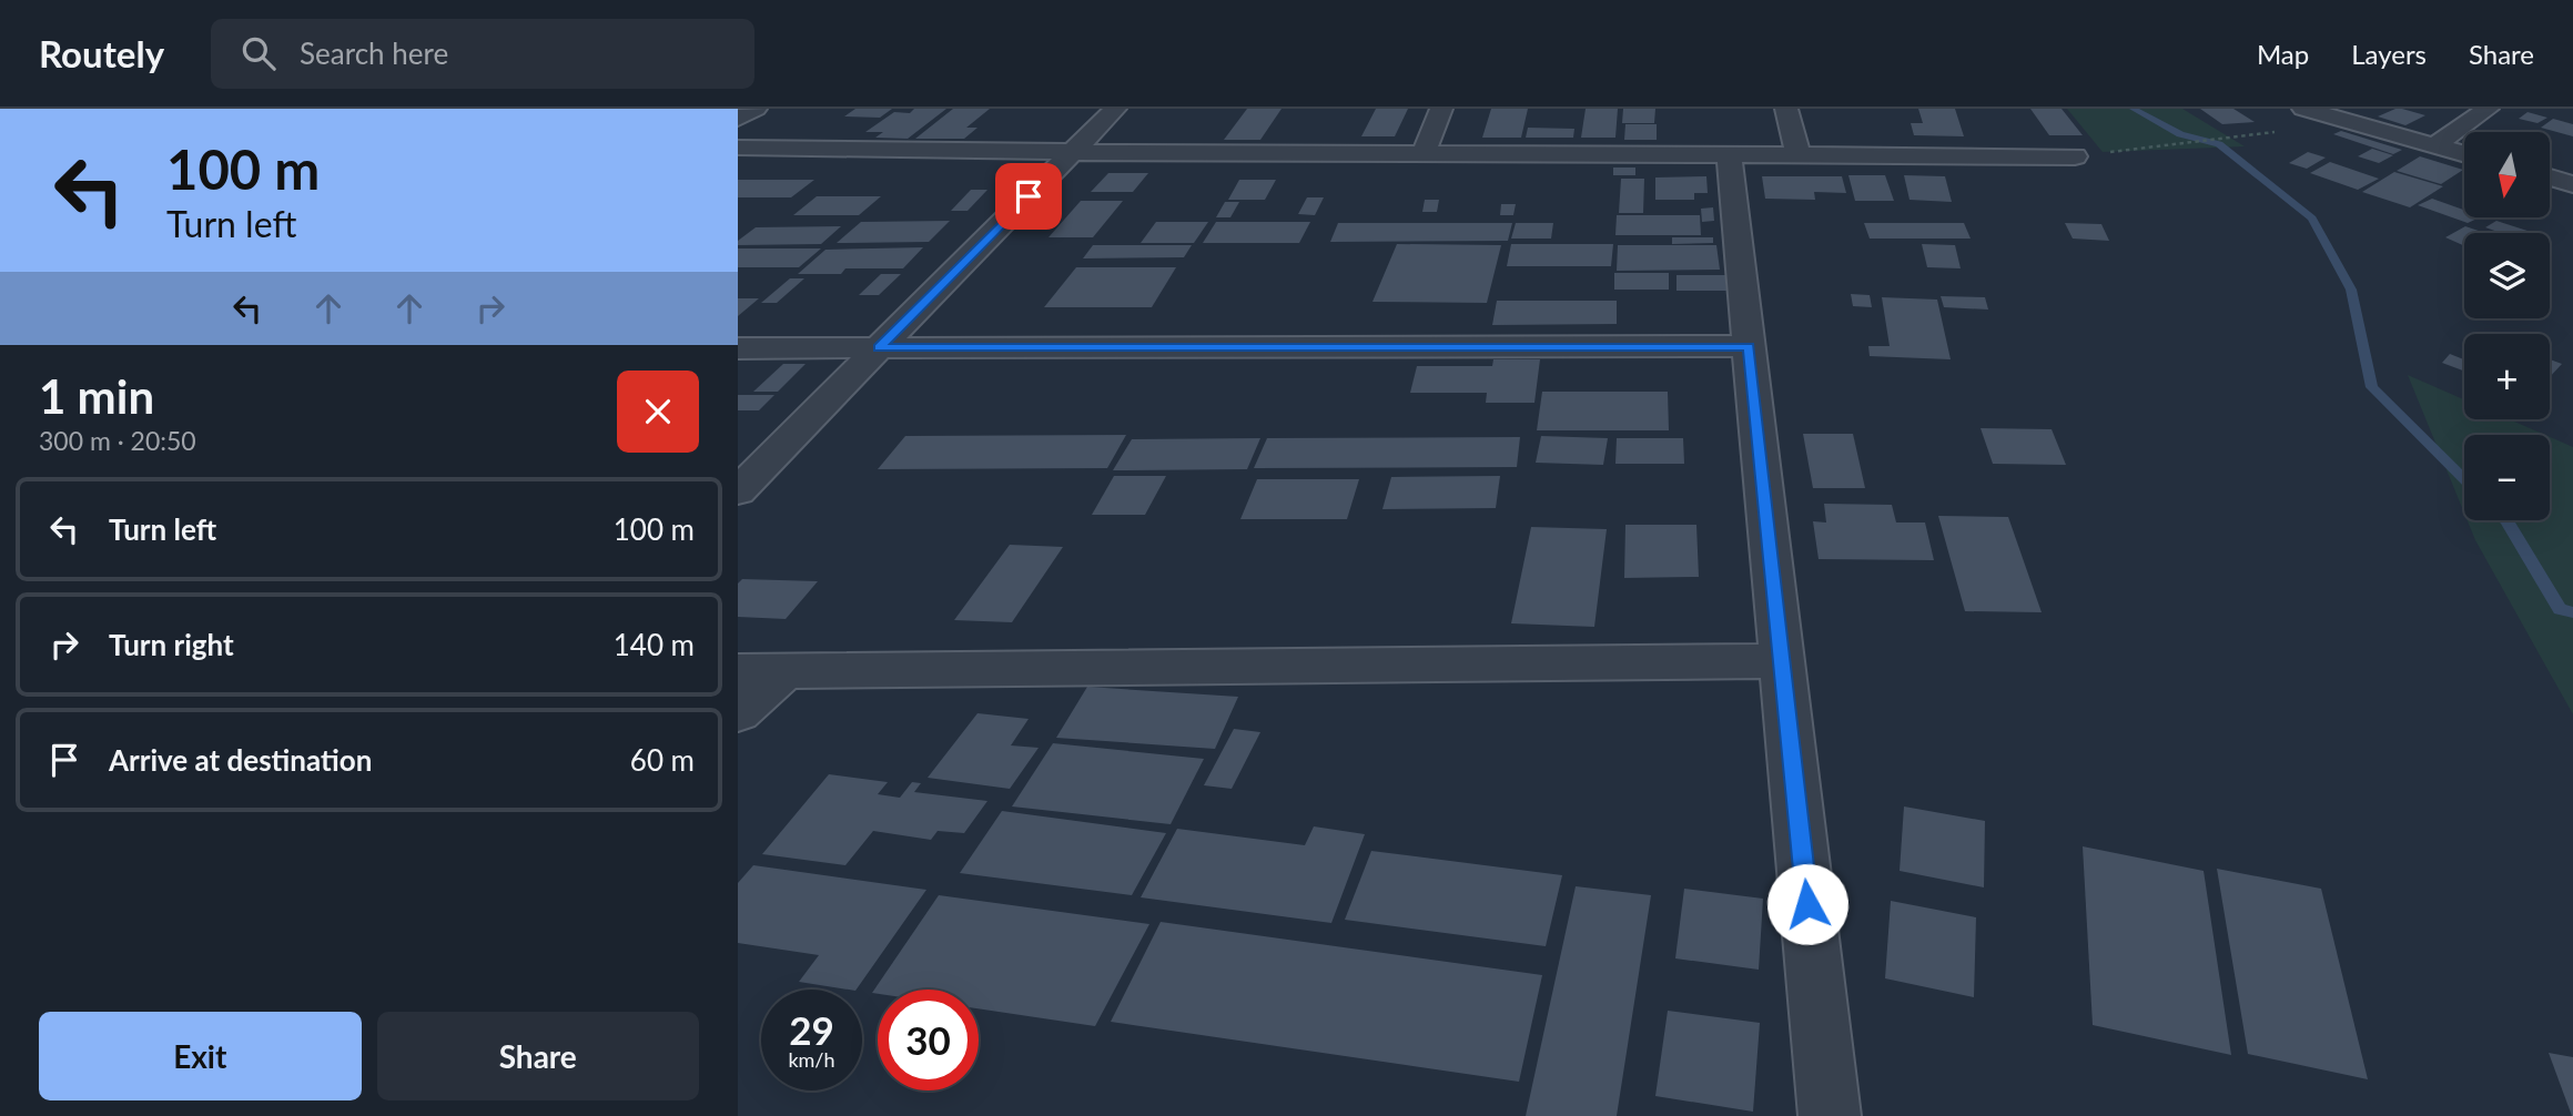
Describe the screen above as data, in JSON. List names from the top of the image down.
{
  "north": "bottom",
  "page": {
    "header": "Routely",
    "search": "Search here",
    "nav": ["Map", "Layers", "Share"],
    "turn": ["100 m", "Turn left"],
    "map_buttons": ["+", "−"],
    "heading": ["1 min", "300 m · 20:50"],
    "list": [
      {
        "name": "Turn left",
        "value": "100 m"
      },
      {
        "name": "Turn right",
        "value": "140 m"
      },
      {
        "name": "Arrive at destination",
        "value": "60 m"
      }
    ],
    "speed": "29 km/h",
    "limit": "30",
    "buttons": ["Exit", "Share"]
  }
}
